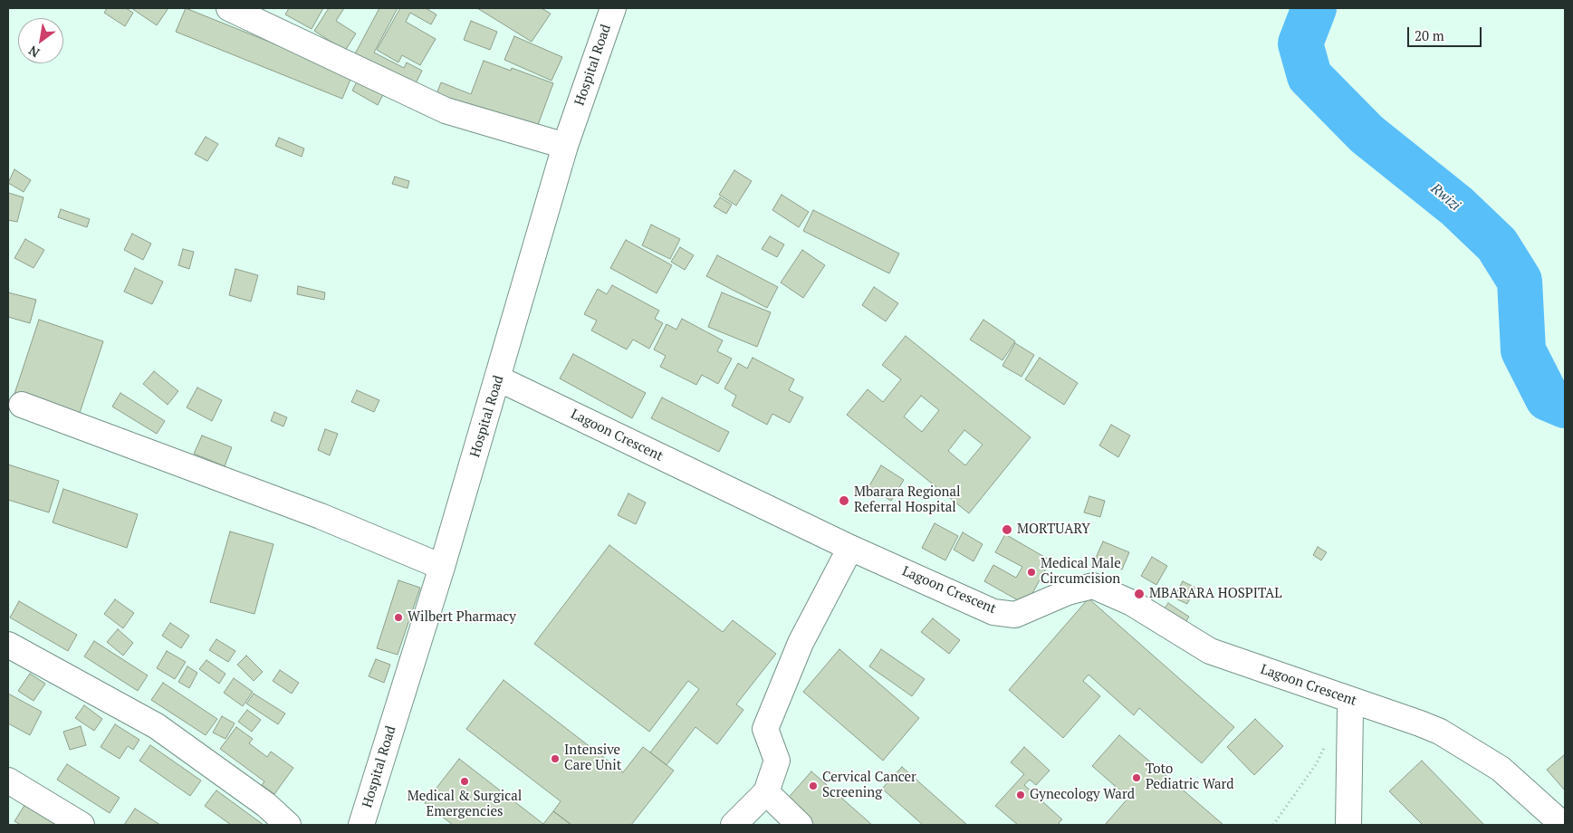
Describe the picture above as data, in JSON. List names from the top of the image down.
{
  "streets": {
    "street": ["Hospital Road", "Lagoon Crescent"]
  },
  "crossings": [
    ["Hospital Road", "Lagoon Crescent"]
  ],
  "water": ["Rwizi"],
  "places": [
    "Mbarara Regional Referral Hospital",
    "MORTUARY",
    "Medical Male Circumcision",
    "MBARARA HOSPITAL",
    "Wilbert Pharmacy",
    "Intensive Care Unit",
    "Toto Pediatric Ward",
    "Medical & Surgical Emergencies",
    "Cervical Cancer Screening",
    "Gynecology Ward"
  ],
  "scale_bar": "20 m",
  "north": "bottom left"
}
